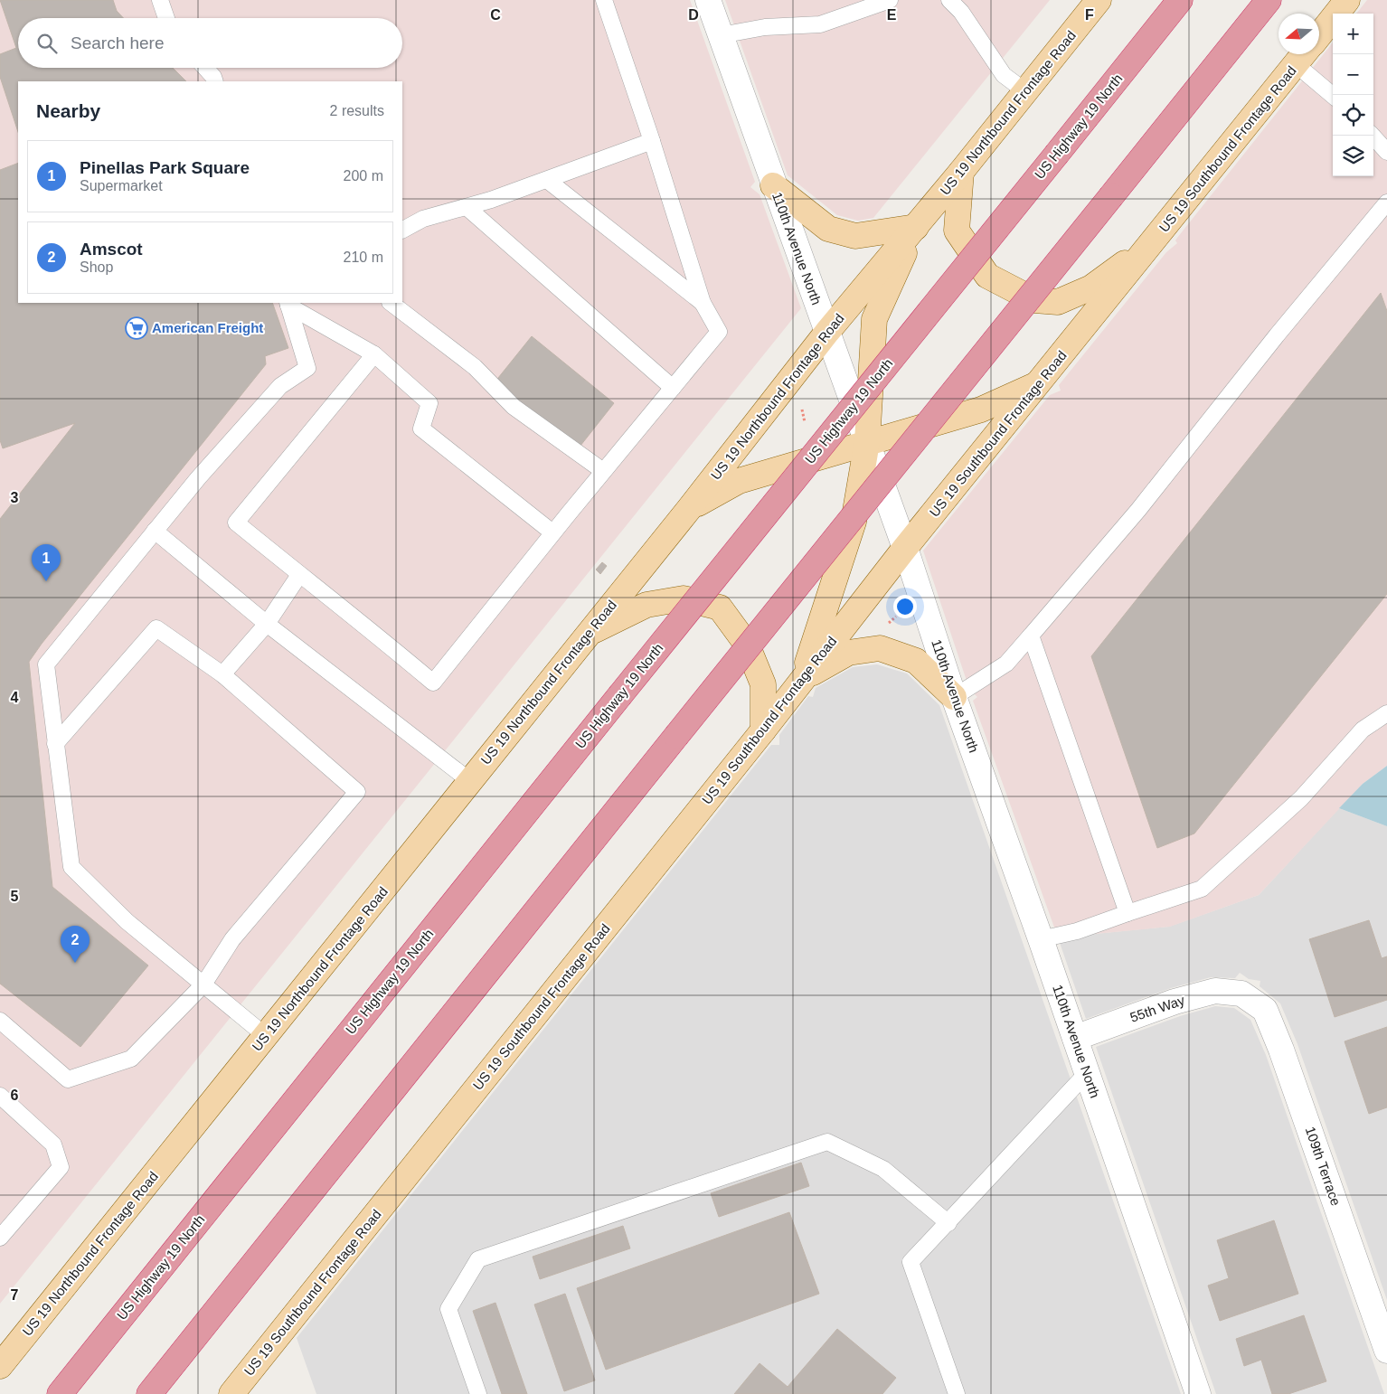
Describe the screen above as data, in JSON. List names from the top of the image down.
{
  "streets": {
    "highway": ["US Highway 19 North"],
    "main road": ["US 19 Northbound Frontage Road", "US 19 Southbound Frontage Road"],
    "street": ["110th Avenue North", "55th Way", "109th Terrace"]
  },
  "crossings": [
    ["US 19 Northbound Frontage Road", "110th Avenue North"],
    ["US 19 Southbound Frontage Road", "110th Avenue North"],
    ["110th Avenue North", "55th Way"],
    ["55th Way", "109th Terrace"]
  ],
  "places": {
    "supermarket": ["American Freight"]
  },
  "north": "left",
  "page": {
    "map_buttons": ["+", "−"],
    "search": "Search here",
    "heading": ["Nearby", "2 results"],
    "list": [
      {
        "mark": "1",
        "name": "Pinellas Park Square",
        "note": "Supermarket",
        "value": "200 m"
      },
      {
        "mark": "2",
        "name": "Amscot",
        "note": "Shop",
        "value": "210 m"
      }
    ],
    "pins": ["1", "2"]
  },
  "grid": {
    "columns": [
      "C",
      "D",
      "E",
      "F"
    ],
    "rows": [
      "3",
      "4",
      "5",
      "6",
      "7"
    ]
  }
}
